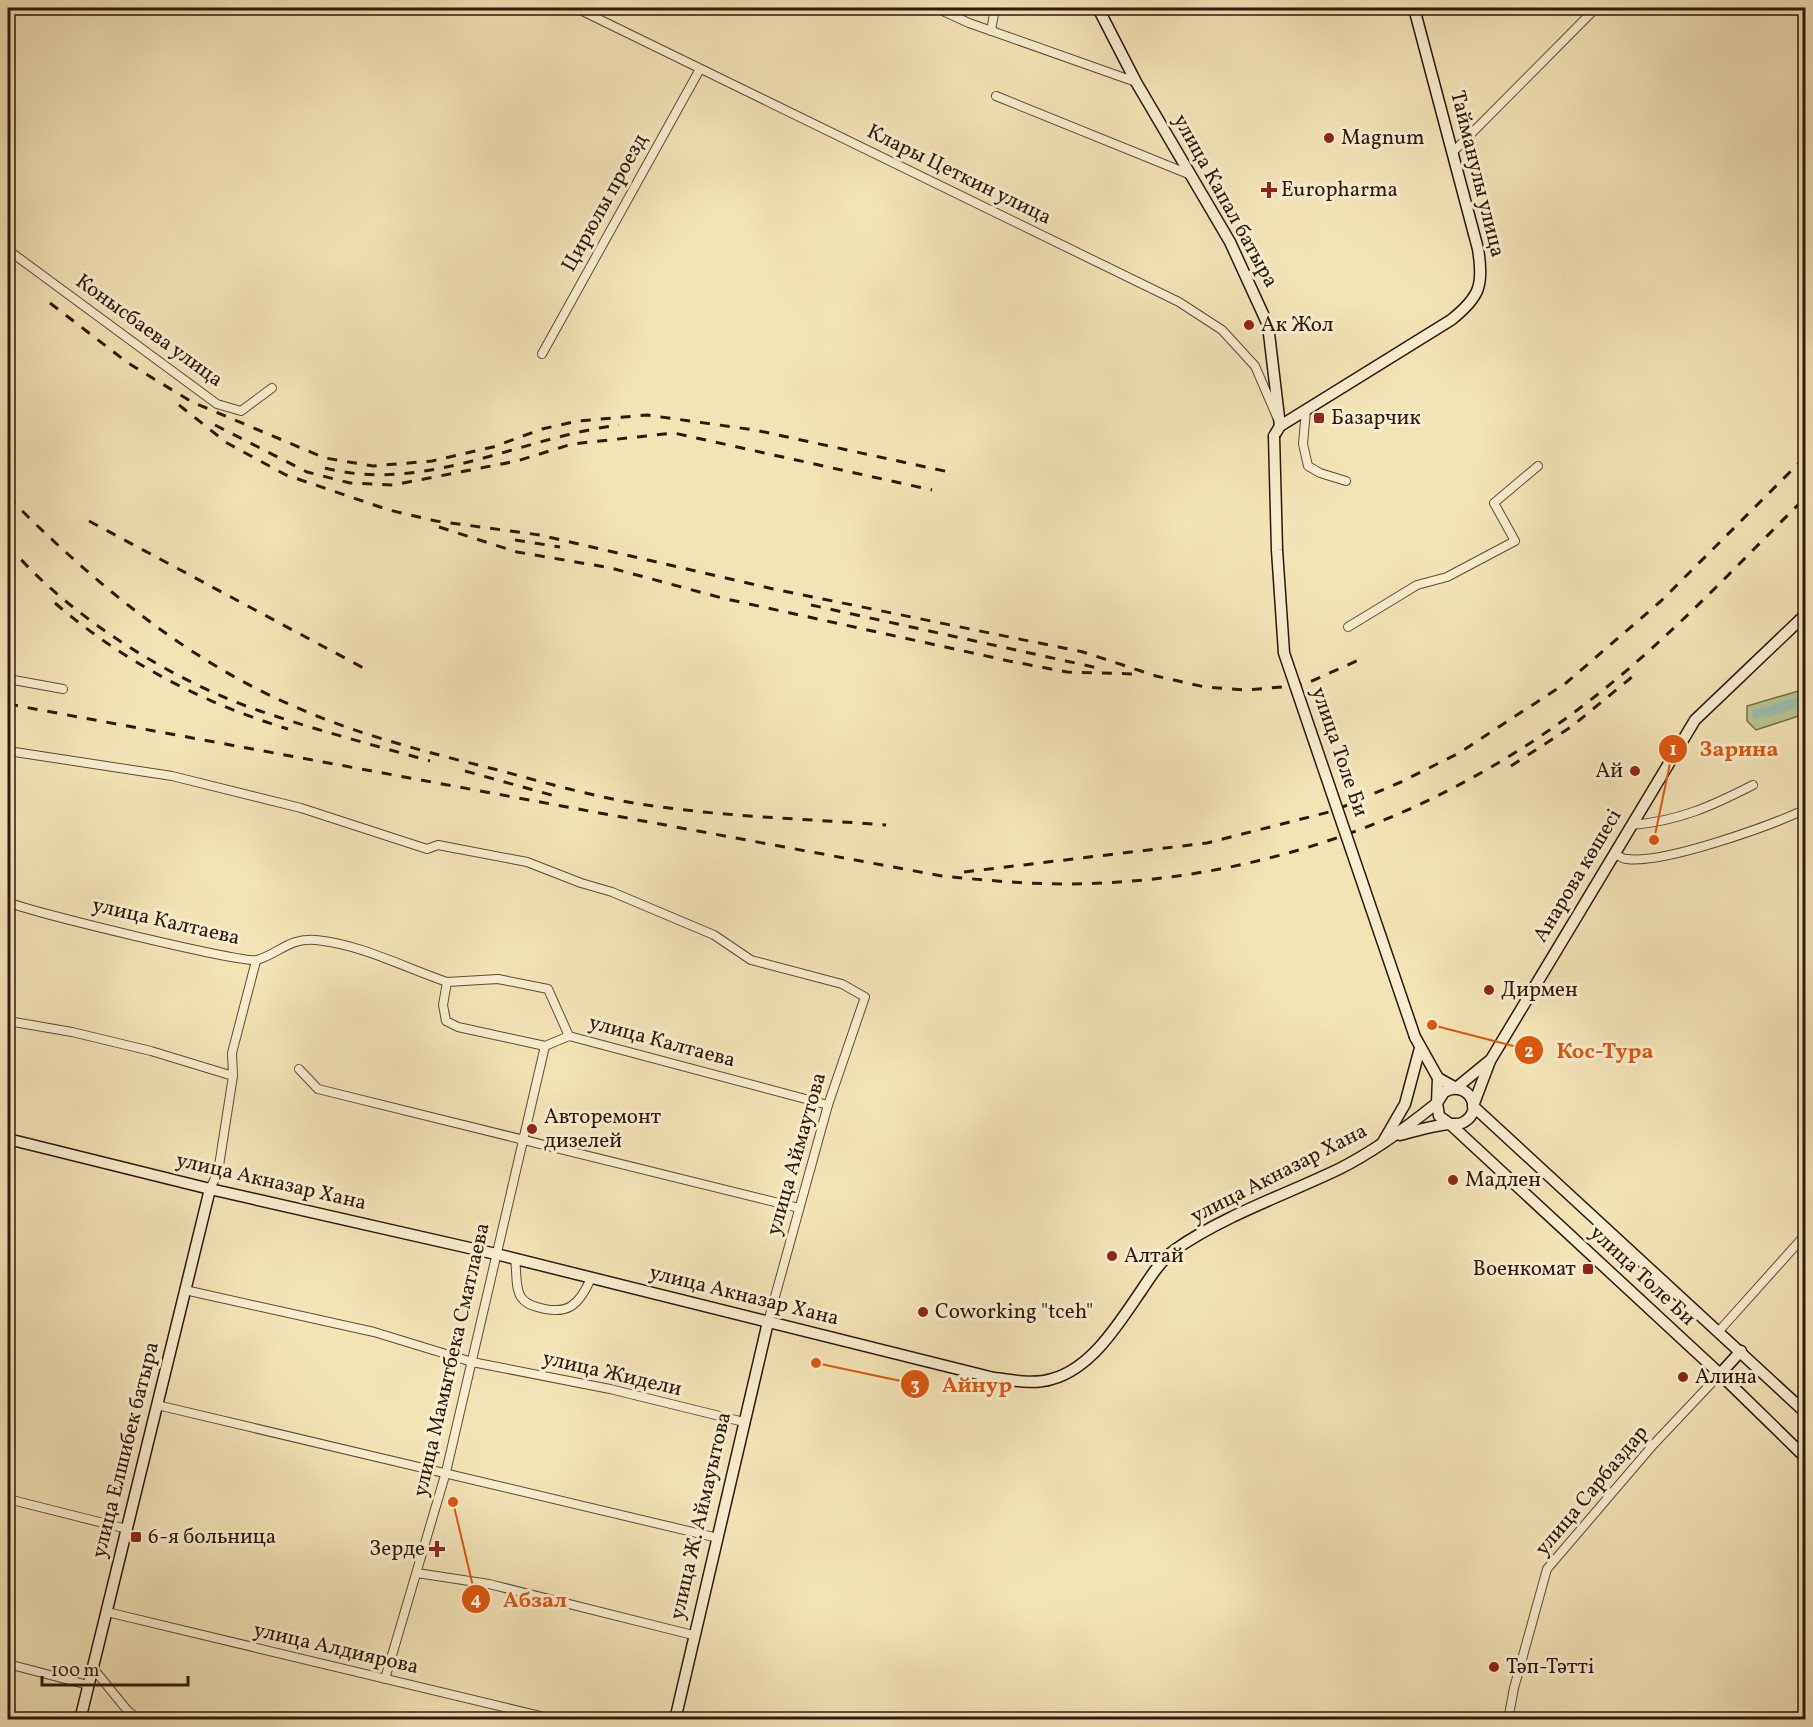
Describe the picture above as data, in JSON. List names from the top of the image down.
{
  "streets": {
    "main road": [
      "Тайманулы улица",
      "улица Капал батыра",
      "улица Толе Би",
      "Анарова көшесі",
      "улица Акназар Хана",
      "улица Елшибек батыра",
      "улица Ж. Аймауытова"
    ],
    "street": [
      "Клары Цеткин улица",
      "Цирюлы проезд",
      "Конысбаева улица",
      "улица Калтаева",
      "улица Аймаутова",
      "улица Мамытбека Сматлаева",
      "улица Жидели",
      "улица Сарбаздар",
      "улица Алдиярова"
    ]
  },
  "crossings": [
    ["Тайманулы улица", "Клары Цеткин улица"],
    ["Тайманулы улица", "улица Капал батыра"],
    ["Тайманулы улица", "улица Толе Би"],
    ["Клары Цеткин улица", "улица Капал батыра"],
    ["Клары Цеткин улица", "Цирюлы проезд"],
    ["Клары Цеткин улица", "улица Толе Би"],
    ["улица Капал батыра", "улица Толе Би"],
    ["улица Толе Би", "улица Акназар Хана"],
    ["улица Толе Би", "улица Сарбаздар"],
    ["улица Калтаева", "улица Аймаутова"],
    ["улица Калтаева", "улица Мамытбека Сматлаева"],
    ["улица Аймаутова", "улица Акназар Хана"],
    ["улица Аймаутова", "улица Ж. Аймауытова"],
    ["улица Акназар Хана", "улица Мамытбека Сматлаева"],
    ["улица Акназар Хана", "улица Елшибек батыра"],
    ["улица Акназар Хана", "улица Ж. Аймауытова"],
    ["улица Мамытбека Сматлаева", "улица Жидели"],
    ["улица Мамытбека Сматлаева", "улица Алдиярова"],
    ["улица Жидели", "улица Елшибек батыра"],
    ["улица Жидели", "улица Ж. Аймауытова"],
    ["улица Елшибек батыра", "улица Алдиярова"]
  ],
  "places": {
    "other": [
      "Magnum",
      "Ак Жол",
      "Ай",
      "Зарина",
      "Дирмен",
      "Кос-Тура",
      "Авторемонт дизелей",
      "Мадлен",
      "Алтай",
      "Coworking \"tceh\"",
      "Айнур",
      "Алина",
      "Абзал",
      "Тәп-Тәтті"
    ],
    "health": ["Europharma", "Зерде"],
    "transit": ["Базарчик", "Военкомат", "6-я больница"]
  },
  "scale_bar": "100 m"
}
